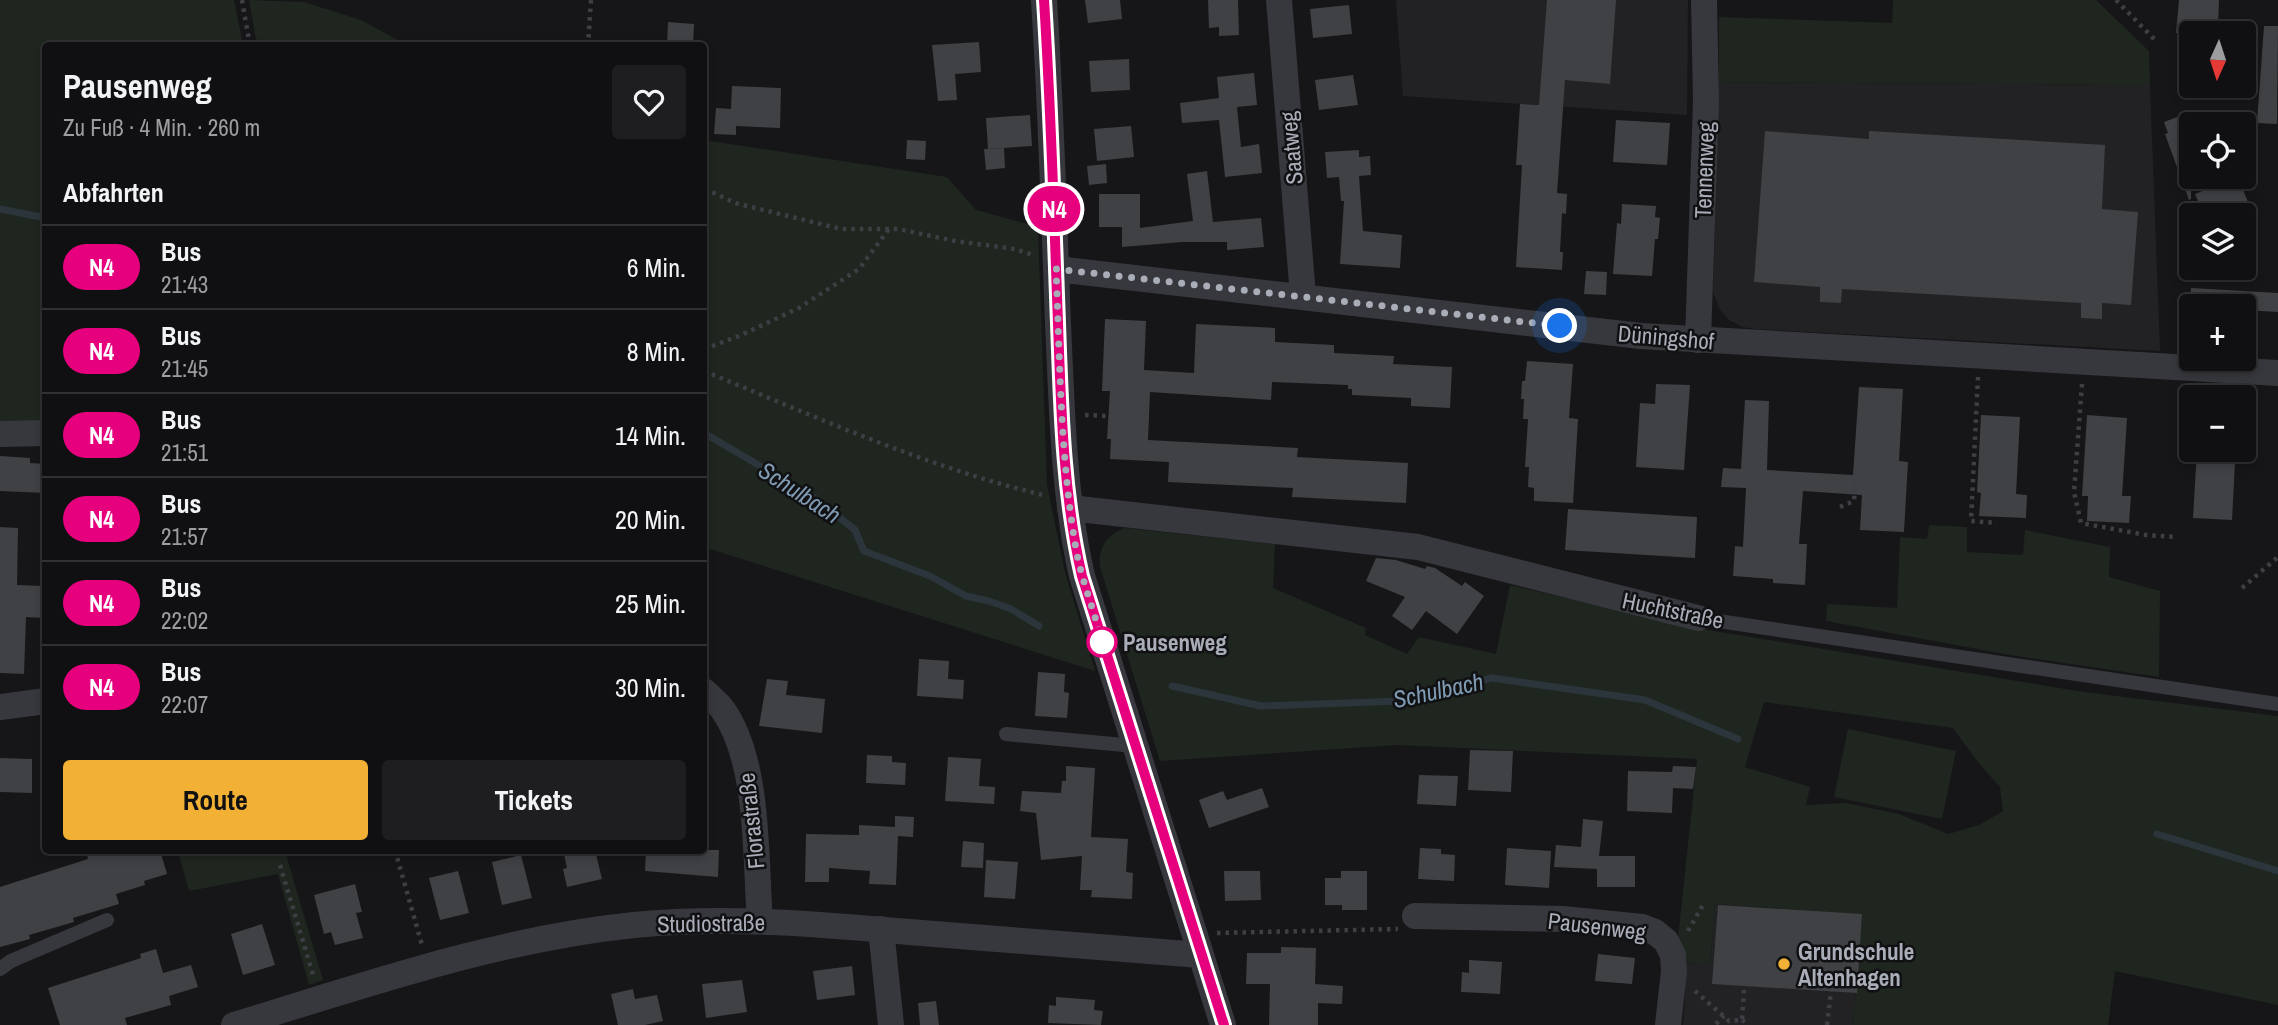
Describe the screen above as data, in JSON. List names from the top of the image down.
{
  "streets": {
    "street": [
      "Saatweg",
      "Tennenweg",
      "Düningshof",
      "Huchtstraße",
      "Florastraße",
      "Studiostraße",
      "Pausenweg"
    ]
  },
  "crossings": [
    ["Saatweg", "Düningshof"],
    ["Tennenweg", "Düningshof"],
    ["Florastraße", "Studiostraße"]
  ],
  "water": ["Schulbach"],
  "places": ["Pausenweg", "Grundschule Altenhagen"],
  "lines": ["bus line N4"],
  "north": "bottom",
  "page": {
    "on_map": "N4",
    "map_buttons": ["+", "−"],
    "heading": [
      ["Pausenweg", "Zu Fuß · 4 Min. · 260 m"],
      "Abfahrten"
    ],
    "list": [
      {
        "mark": "N4",
        "name": "Bus",
        "note": "21:43",
        "value": "6 Min."
      },
      {
        "mark": "N4",
        "name": "Bus",
        "note": "21:45",
        "value": "8 Min."
      },
      {
        "mark": "N4",
        "name": "Bus",
        "note": "21:51",
        "value": "14 Min."
      },
      {
        "mark": "N4",
        "name": "Bus",
        "note": "21:57",
        "value": "20 Min."
      },
      {
        "mark": "N4",
        "name": "Bus",
        "note": "22:02",
        "value": "25 Min."
      },
      {
        "mark": "N4",
        "name": "Bus",
        "note": "22:07",
        "value": "30 Min."
      }
    ],
    "buttons": ["Route", "Tickets"]
  }
}
